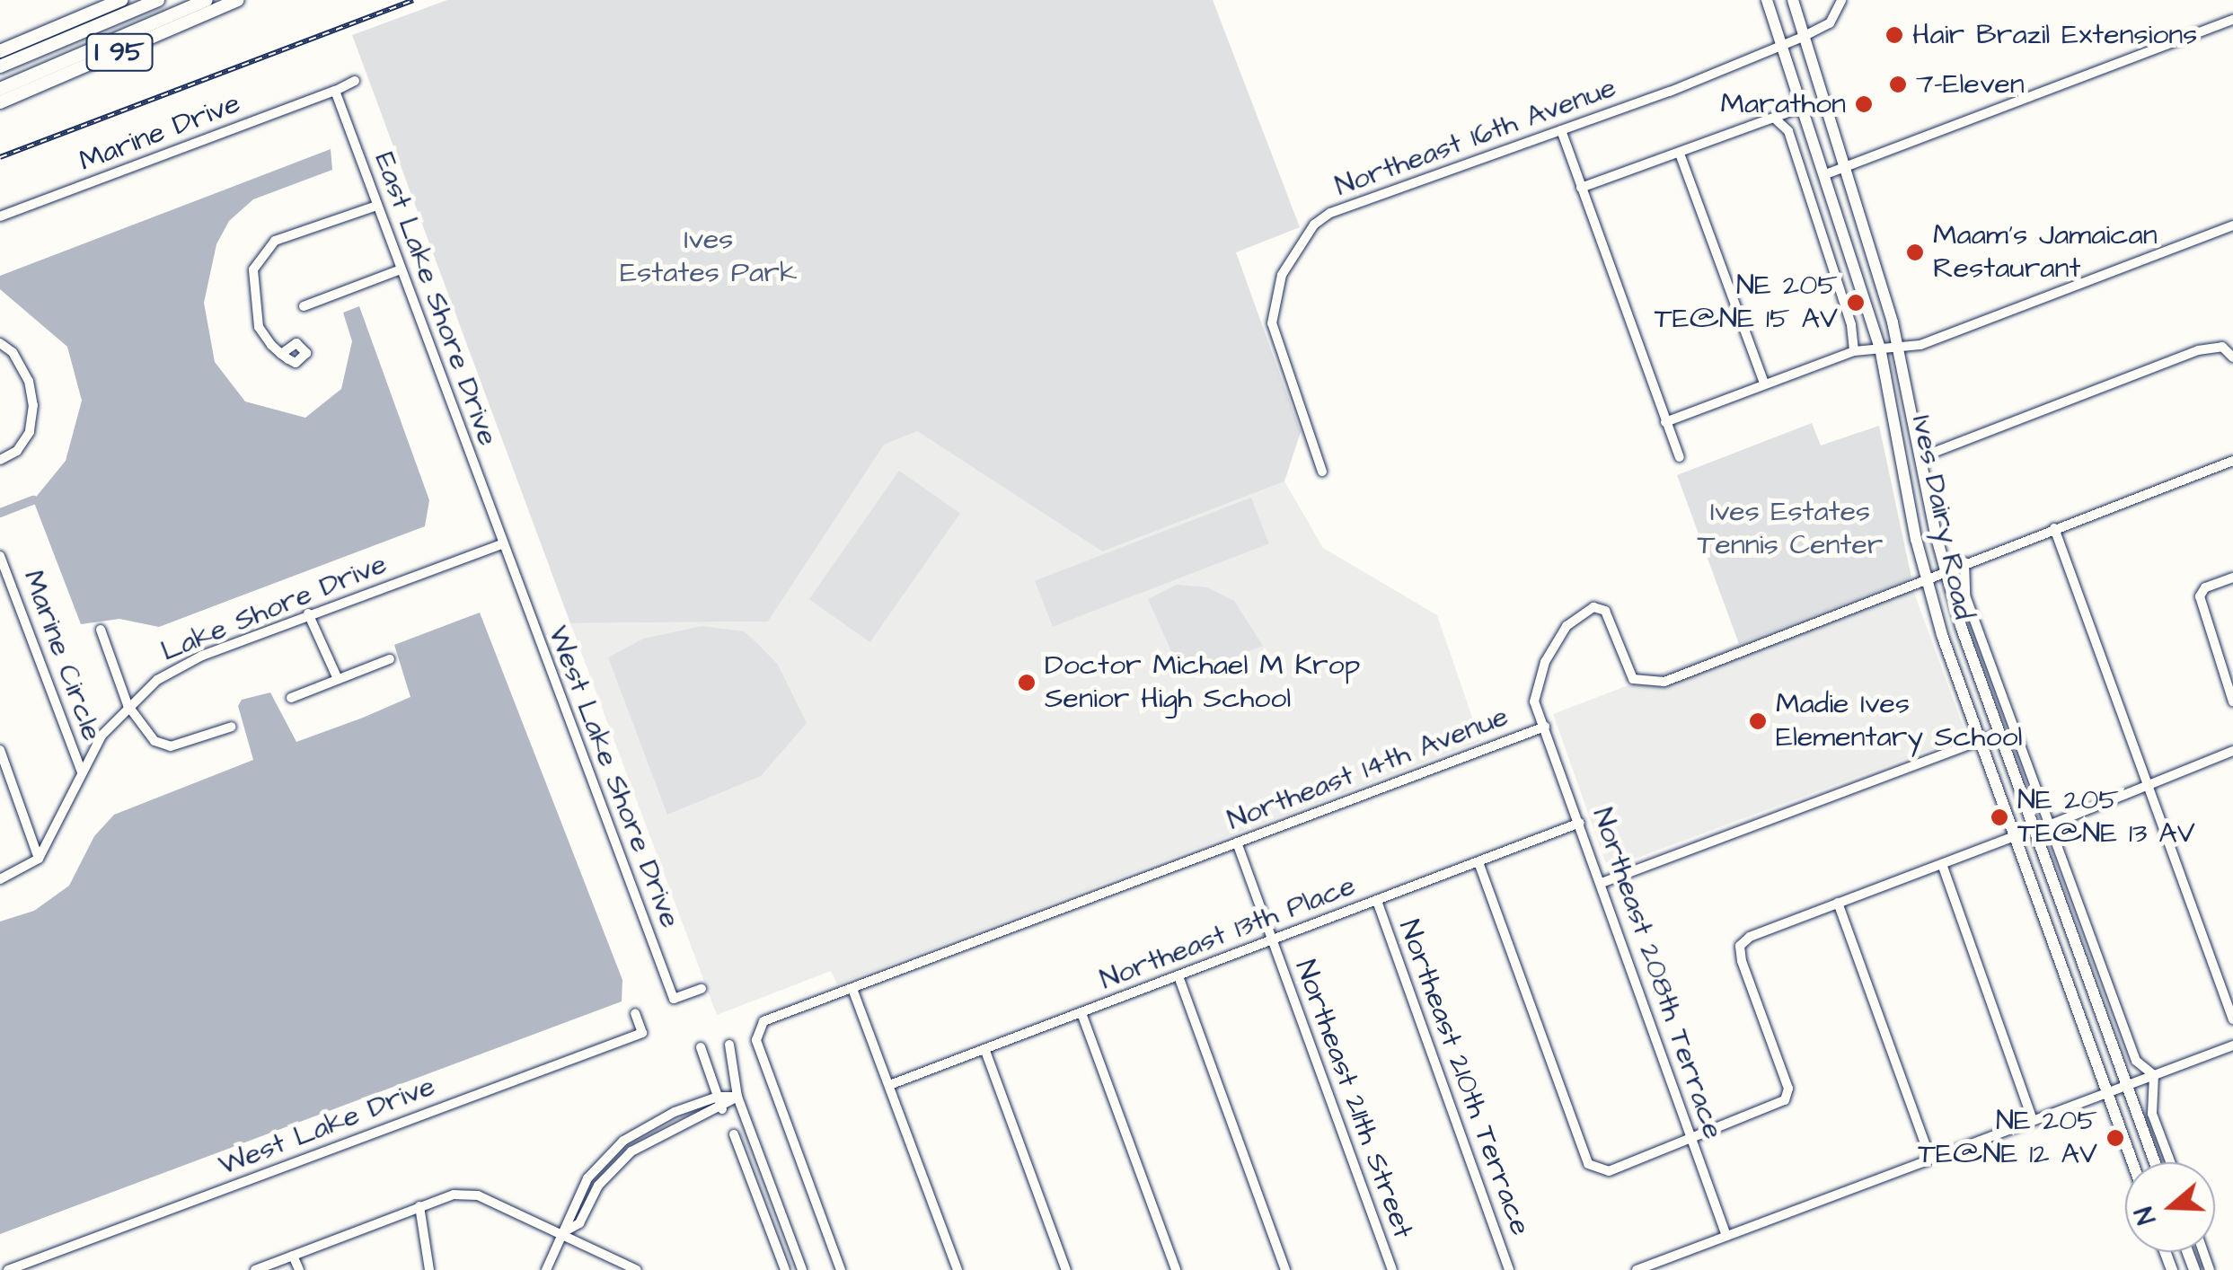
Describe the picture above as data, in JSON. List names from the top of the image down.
{
  "streets": {
    "highway": ["I 95"],
    "main road": ["Ives Dairy Road"],
    "street": [
      "Marine Drive",
      "Northeast 16th Avenue",
      "East Lake Shore Drive",
      "Lake Shore Drive",
      "Marine Circle",
      "Northeast 14th Avenue",
      "West Lake Shore Drive",
      "Northeast 13th Place",
      "Northeast 208th Terrace",
      "Northeast 210th Terrace",
      "Northeast 211th Street",
      "West Lake Drive"
    ]
  },
  "crossings": [
    ["Marine Drive", "East Lake Shore Drive"],
    ["Northeast 16th Avenue", "Ives Dairy Road"],
    ["East Lake Shore Drive", "Lake Shore Drive"],
    ["East Lake Shore Drive", "West Lake Shore Drive"],
    ["Ives Dairy Road", "Northeast 14th Avenue"],
    ["Lake Shore Drive", "Marine Circle"],
    ["Lake Shore Drive", "West Lake Shore Drive"],
    ["Northeast 14th Avenue", "Northeast 208th Terrace"],
    ["Northeast 14th Avenue", "Northeast 211th Street"],
    ["Northeast 13th Place", "Northeast 208th Terrace"],
    ["Northeast 13th Place", "Northeast 210th Terrace"],
    ["Northeast 13th Place", "Northeast 211th Street"]
  ],
  "parks": ["Ives Estates Park", "Ives Estates Tennis Center"],
  "places": [
    "Hair Brazil Extensions",
    "7-Eleven",
    "Marathon",
    "Maam's Jamaican Restaurant",
    "NE 205 TE@NE 15 AV",
    "Doctor Michael M Krop Senior High School",
    "Madie Ives Elementary School",
    "NE 205 TE@NE 13 AV",
    "NE 205 TE@NE 12 AV"
  ],
  "north": "left"
}
